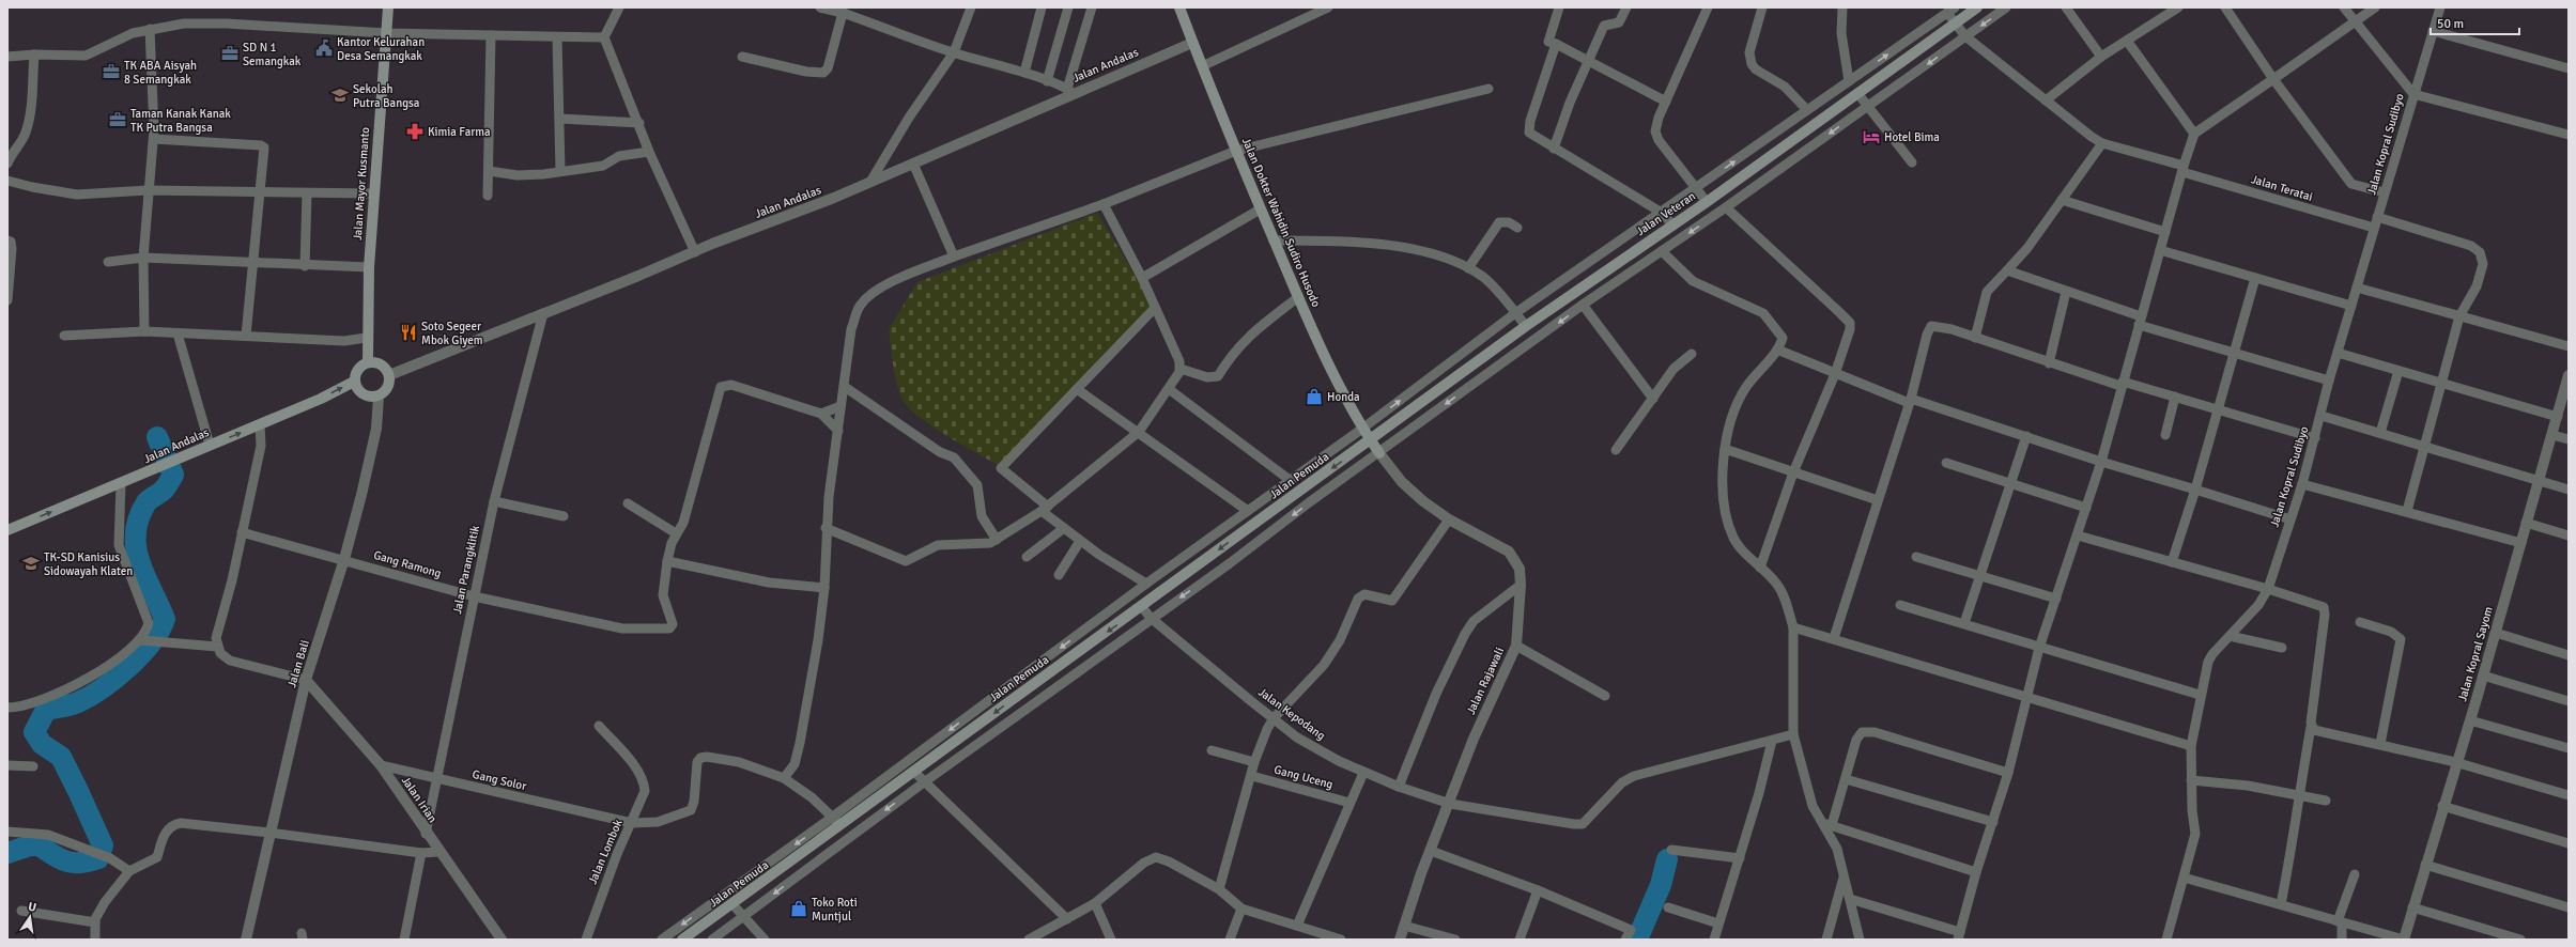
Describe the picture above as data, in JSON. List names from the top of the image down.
{
  "streets": {
    "main road": [
      "Jalan Andalas",
      "Jalan Mayor Kusmanto",
      "Jalan Veteran",
      "Jalan Dokter Wahidin Sudiro Husodo",
      "Jalan Pemuda",
      "Jalan Rajawali"
    ],
    "street": [
      "Jalan Kopral Sudibyo",
      "Jalan Teratai",
      "Gang Ramong",
      "Jalan Parangklitik",
      "Jalan Kopral Sayom",
      "Jalan Bali",
      "Jalan Kepodang",
      "Gang Uceng",
      "Gang Solor",
      "Jalan Irian",
      "Jalan Lombok"
    ]
  },
  "crossings": [
    ["Jalan Andalas", "Jalan Mayor Kusmanto"],
    ["Jalan Andalas", "Jalan Dokter Wahidin Sudiro Husodo"],
    ["Jalan Andalas", "Jalan Parangklitik"],
    ["Jalan Andalas", "Jalan Bali"],
    ["Jalan Kopral Sudibyo", "Jalan Teratai"],
    ["Jalan Mayor Kusmanto", "Jalan Bali"],
    ["Jalan Veteran", "Jalan Dokter Wahidin Sudiro Husodo"],
    ["Jalan Veteran", "Jalan Pemuda"],
    ["Jalan Veteran", "Jalan Rajawali"],
    ["Jalan Dokter Wahidin Sudiro Husodo", "Jalan Pemuda"],
    ["Jalan Dokter Wahidin Sudiro Husodo", "Jalan Rajawali"],
    ["Jalan Pemuda", "Jalan Rajawali"],
    ["Jalan Pemuda", "Jalan Kepodang"],
    ["Gang Ramong", "Jalan Parangklitik"],
    ["Gang Ramong", "Jalan Bali"],
    ["Jalan Parangklitik", "Gang Solor"],
    ["Jalan Parangklitik", "Jalan Irian"],
    ["Jalan Bali", "Jalan Irian"],
    ["Jalan Rajawali", "Jalan Kepodang"],
    ["Gang Solor", "Jalan Irian"],
    ["Gang Solor", "Jalan Lombok"]
  ],
  "one_way": ["Jalan Pemuda"],
  "places": {
    "public building": ["Kantor Kelurahan Desa Semangkak"],
    "office": ["SD N 1 Semangkak", "TK ABA Aisyah 8 Semangkak", "Taman Kanak Kanak TK Putra Bangsa"],
    "school or university": ["Sekolah Putra Bangsa", "TK-SD Kanisius Sidowayah Klaten"],
    "pharmacy": ["Kimia Farma"],
    "hotel": ["Hotel Bima"],
    "restaurant": ["Soto Segeer Mbok Giyem"],
    "shop": ["Honda", "Toko Roti Muntjul"]
  },
  "scale_bar": "50 m",
  "north": "top"
}
